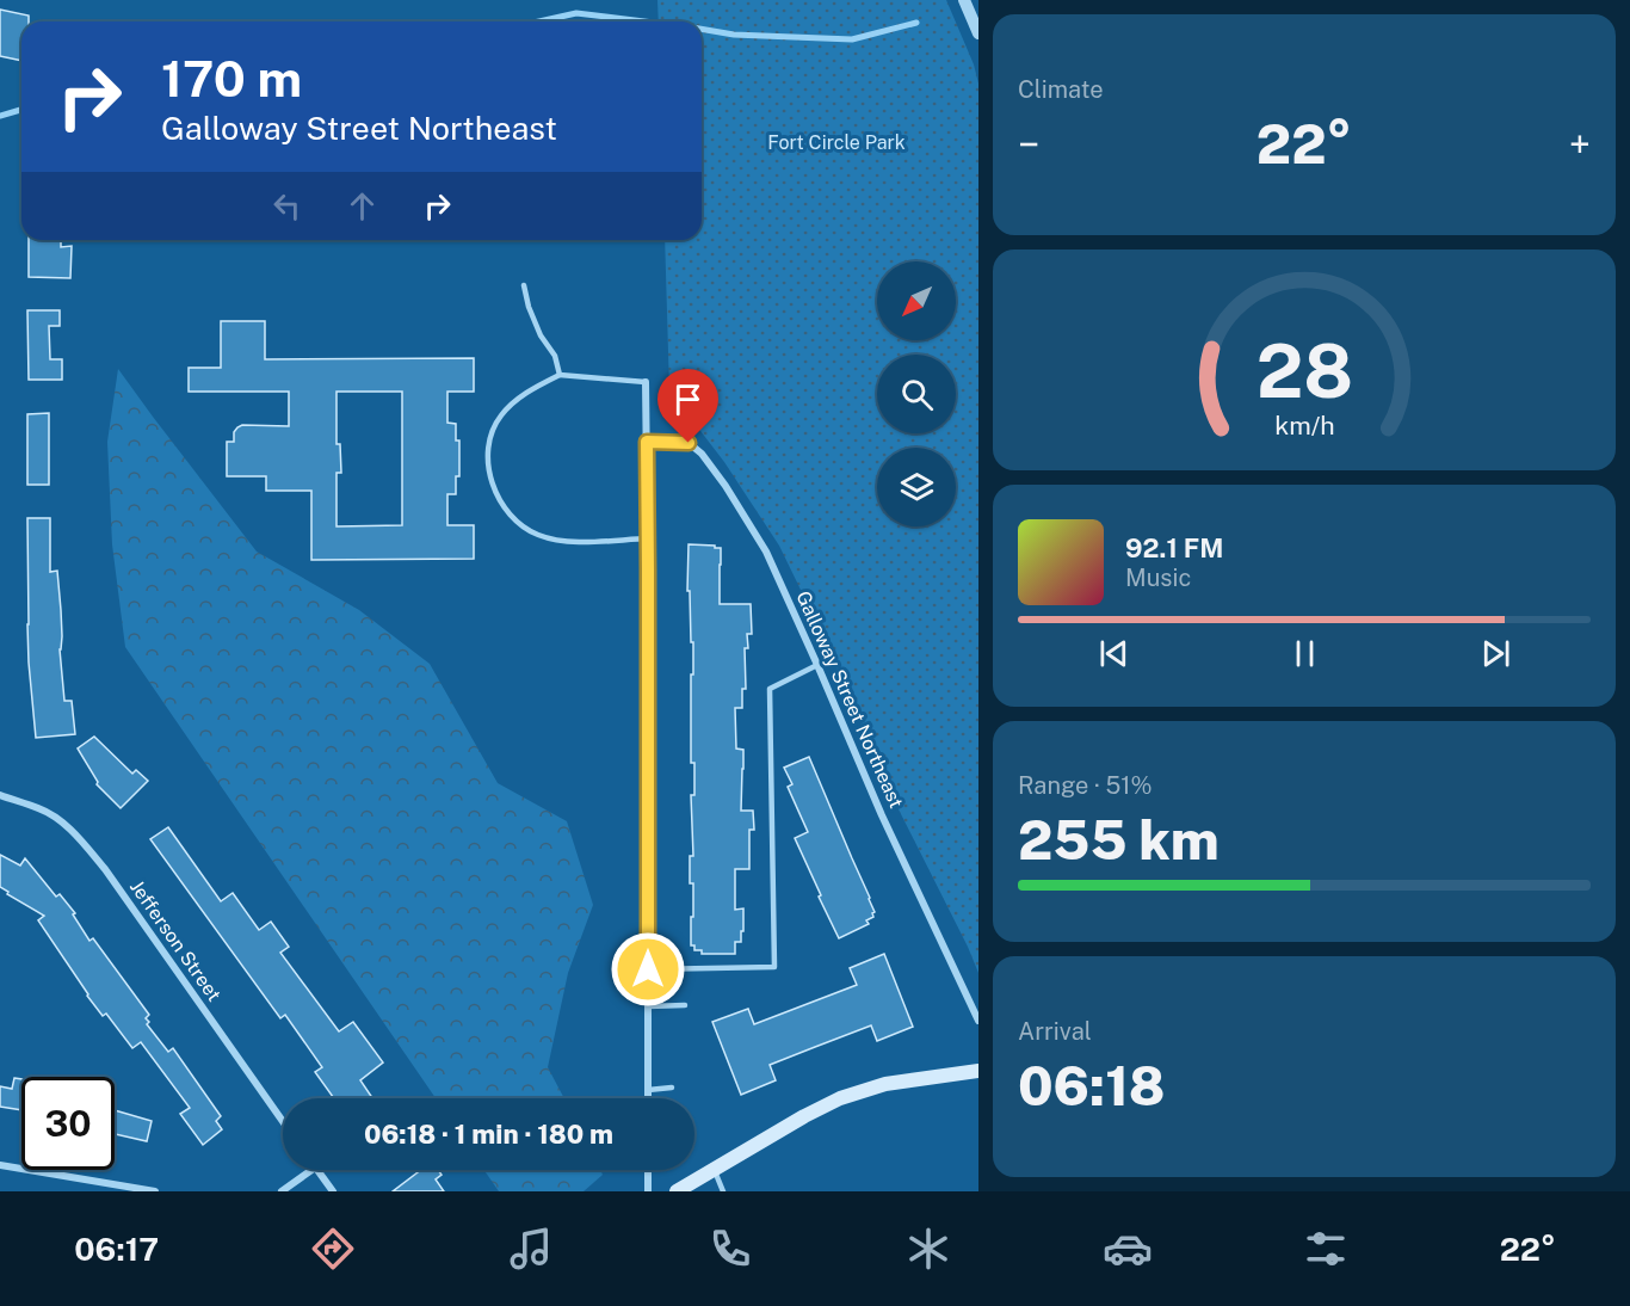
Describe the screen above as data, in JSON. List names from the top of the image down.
{
  "streets": {
    "street": ["Galloway Street Northeast", "Jefferson Street"]
  },
  "parks": ["Fort Circle Park"],
  "north": "bottom left",
  "page": {
    "tile": [
      "Climate",
      ["Range · 51%", "255 km"],
      ["Arrival", "06:18"]
    ],
    "turn": ["170 m", "Galloway Street Northeast"],
    "heat": ["−", "22°", "+"],
    "song": ["92.1 FM", "Music"],
    "limit": "30",
    "trip": "06:18 · 1 min · 180 m",
    "tabs": ["06:17", "22°"],
    "gauge": ["28", "km/h"]
  }
}
